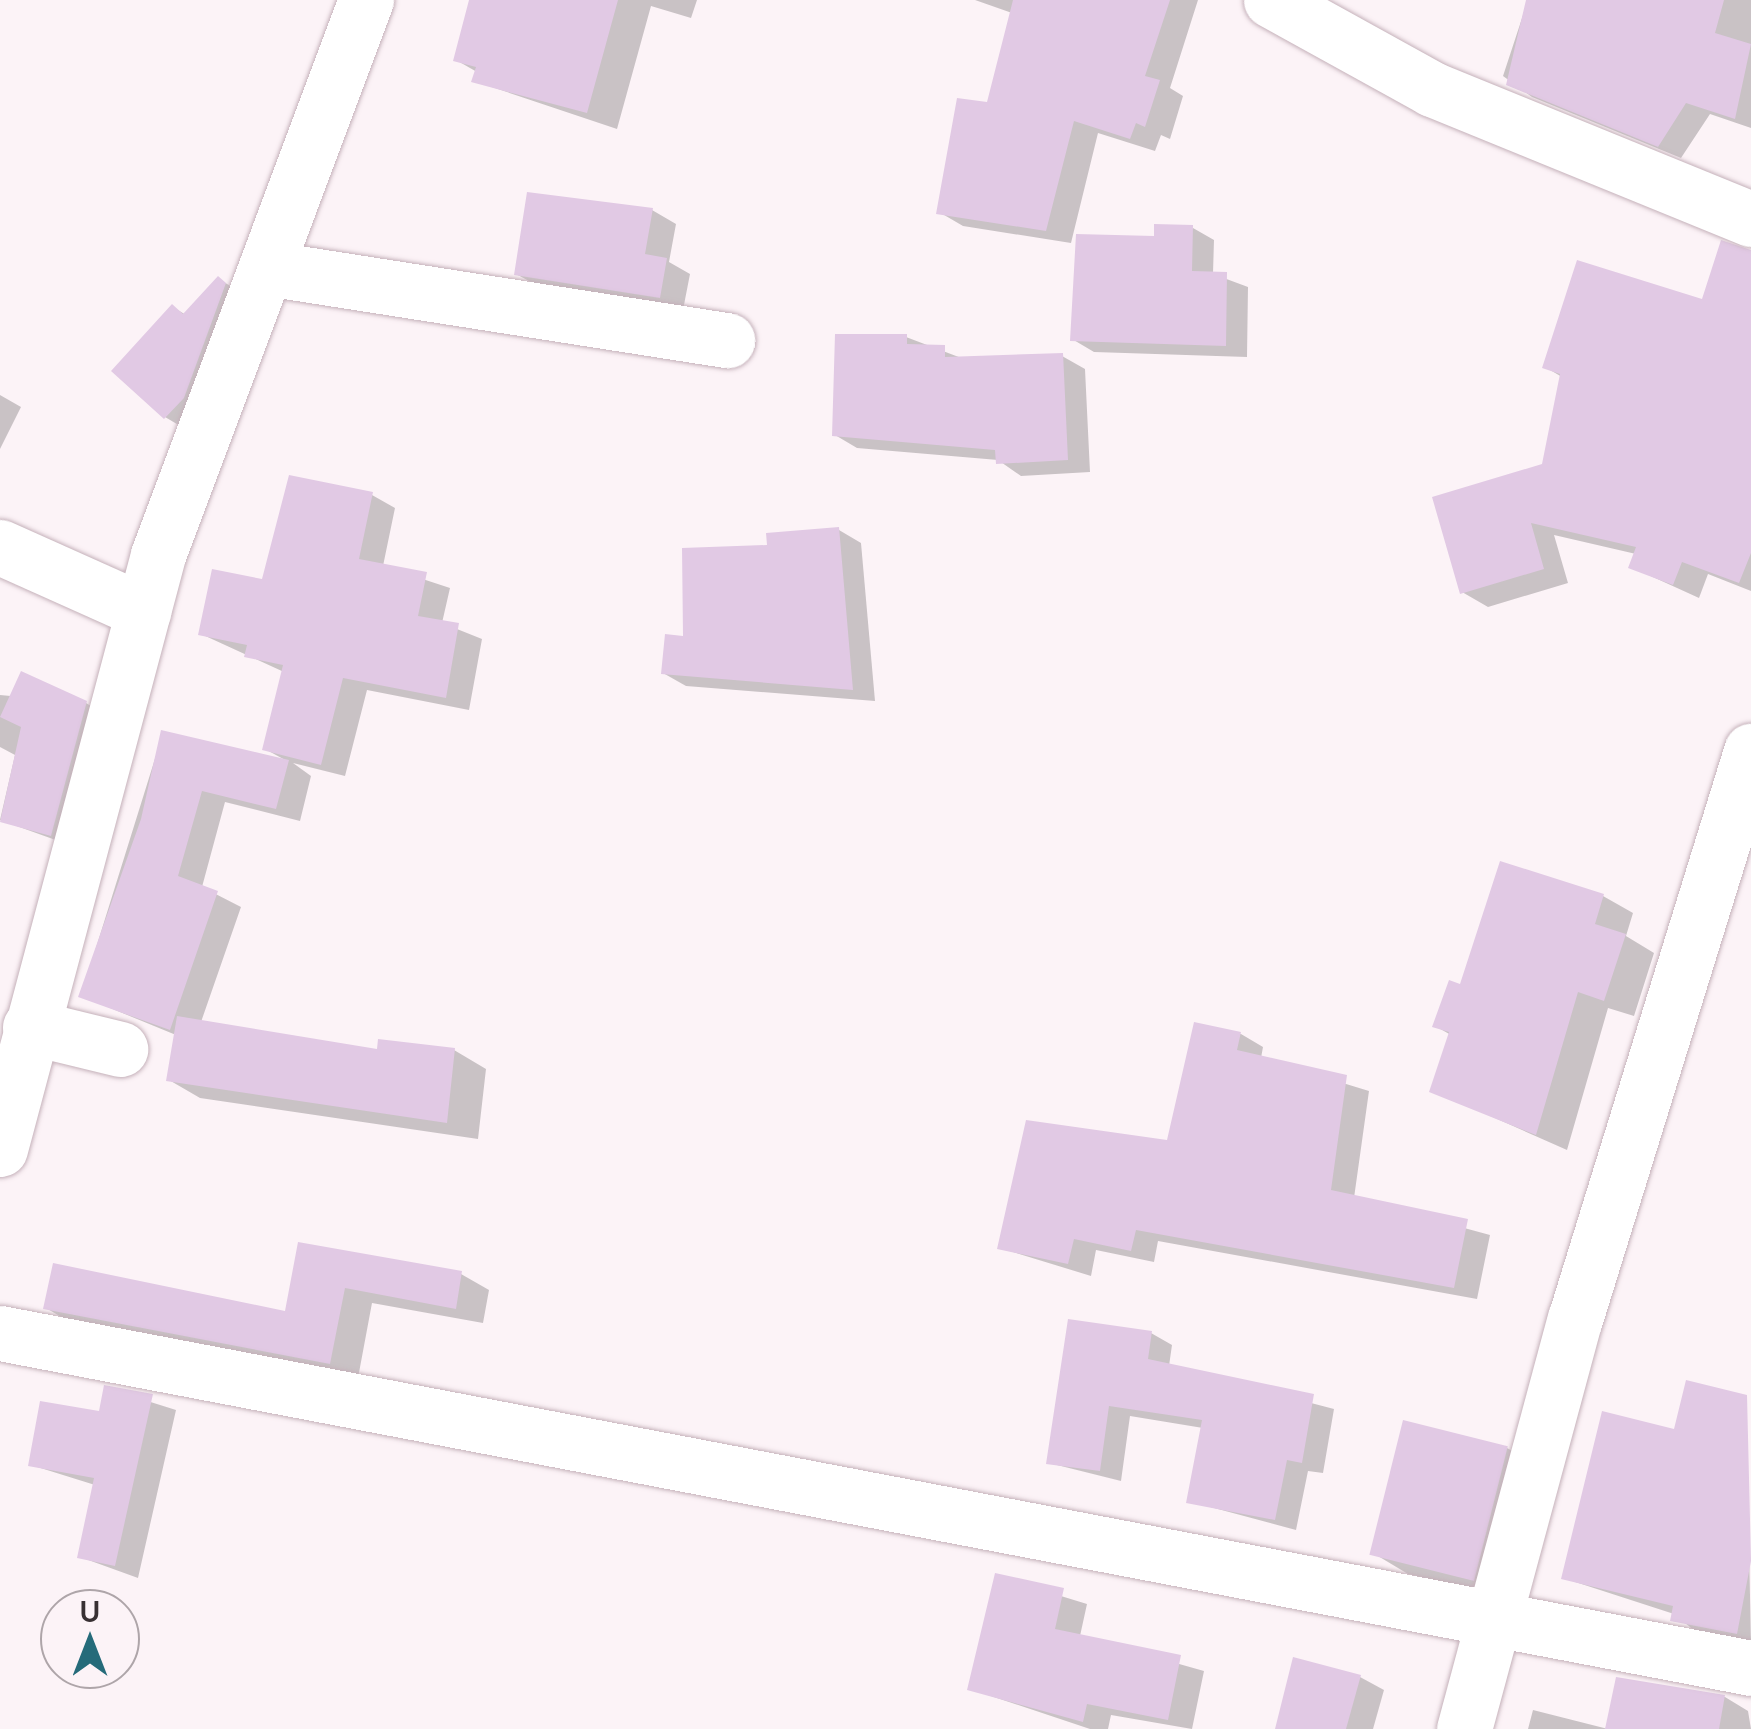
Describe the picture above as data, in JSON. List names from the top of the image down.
{
  "north": "top"
}
